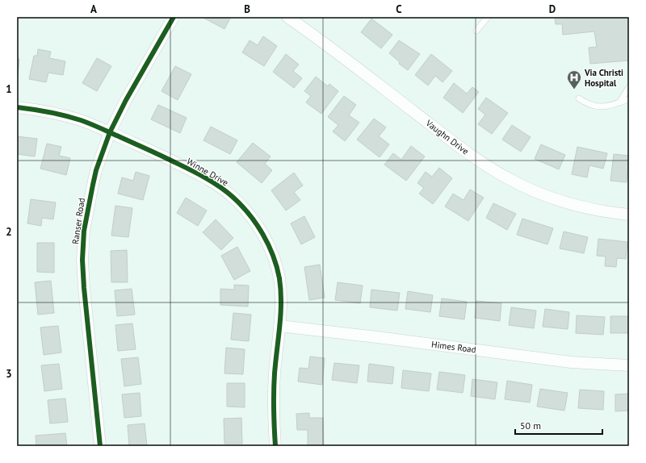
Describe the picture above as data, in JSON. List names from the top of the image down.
{
  "streets": {
    "street": [
      "Vaughn Drive",
      "Winne Drive",
      "Ranser Road",
      "Himes Road"
    ]
  },
  "crossings": [
    ["Winne Drive", "Ranser Road"],
    ["Winne Drive", "Himes Road"]
  ],
  "places": {
    "hospital": ["Via Christi Hospital"]
  },
  "scale_bar": "50 m",
  "grid": {
    "columns": [
      "A",
      "B",
      "C",
      "D"
    ],
    "rows": ["1", "2", "3"]
  }
}
